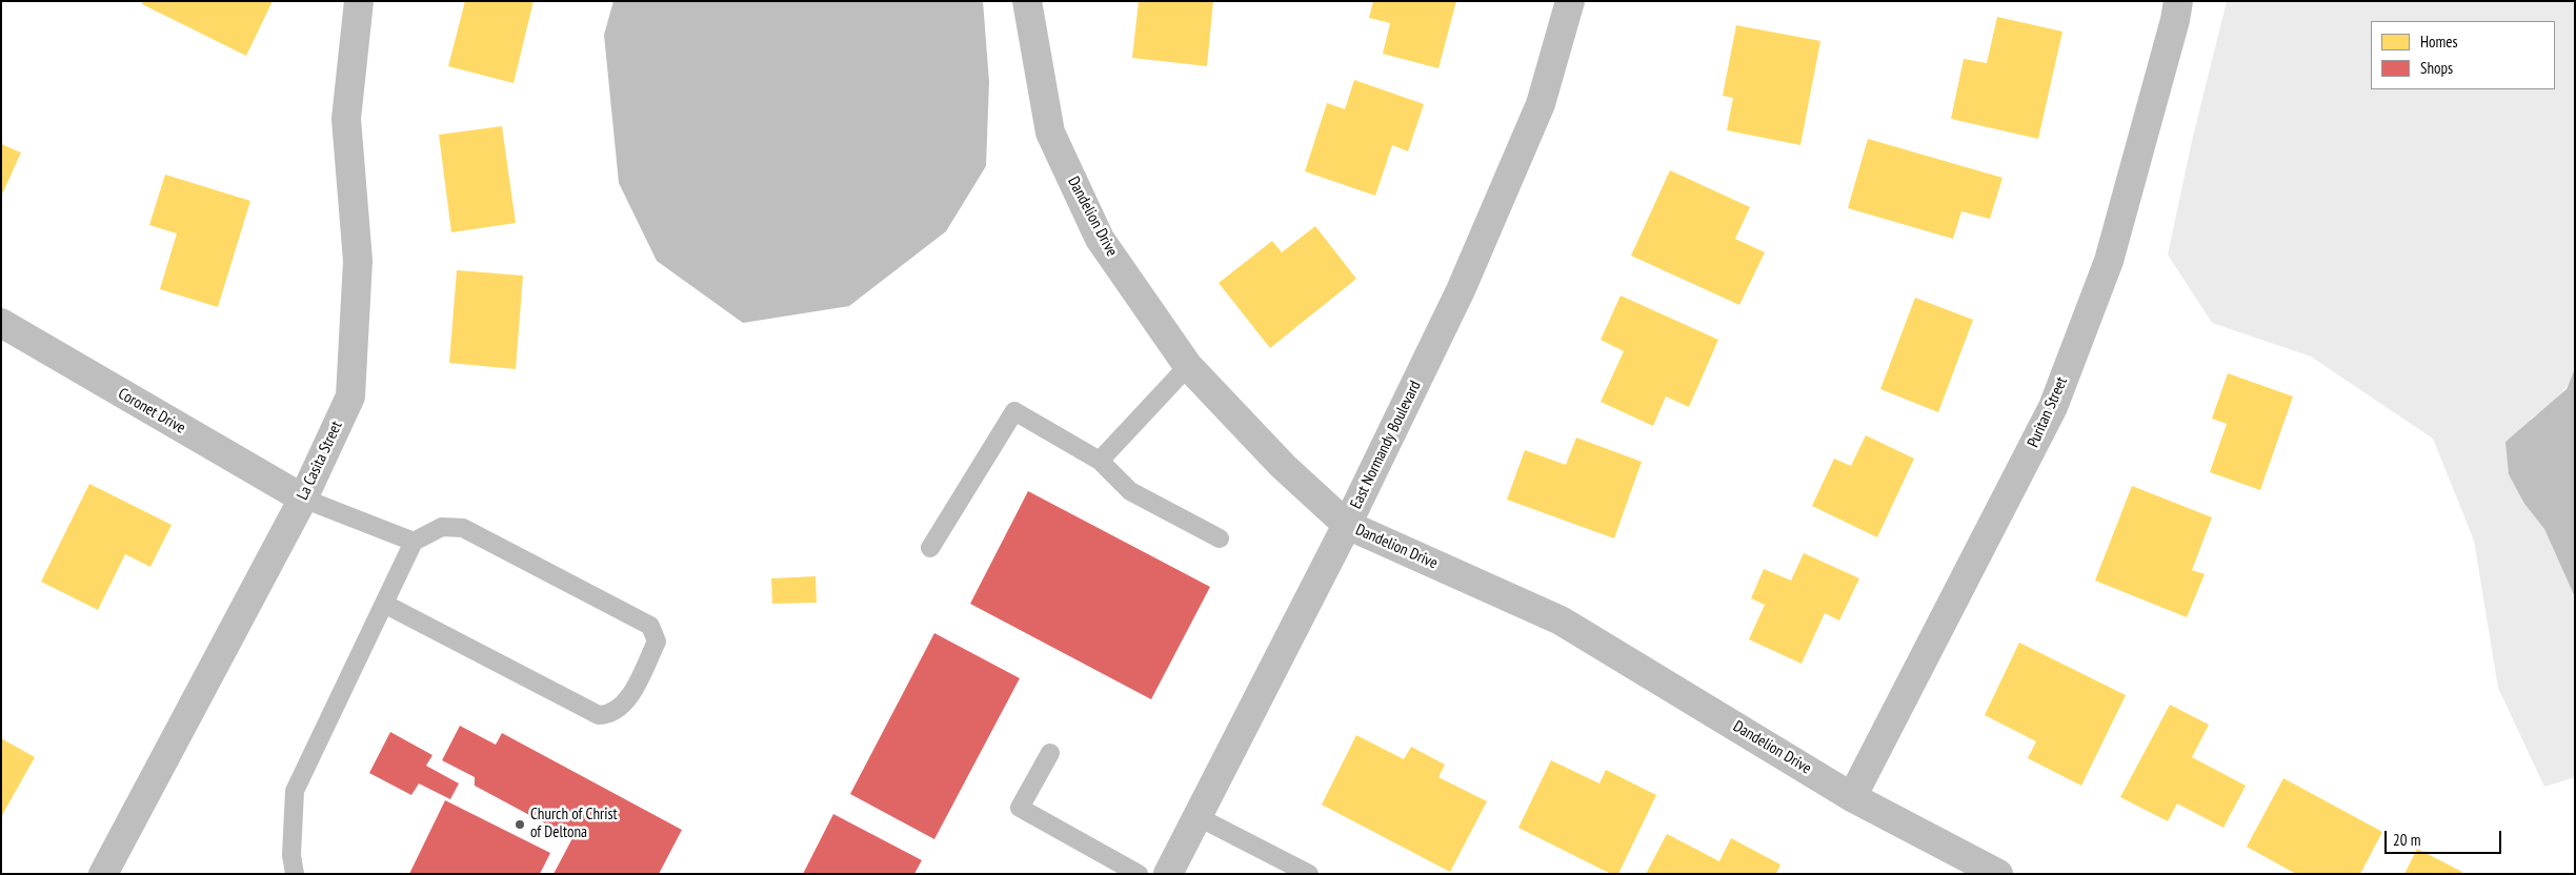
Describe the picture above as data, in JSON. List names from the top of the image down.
{
  "streets": {
    "street": [
      "Dandelion Drive",
      "Coronet Drive",
      "Puritan Street",
      "East Normandy Boulevard",
      "La Casita Street"
    ]
  },
  "crossings": [
    ["Dandelion Drive", "Puritan Street"],
    ["Dandelion Drive", "East Normandy Boulevard"],
    ["Coronet Drive", "La Casita Street"]
  ],
  "places": ["Church of Christ of Deltona"],
  "legend": ["Homes", "Shops"],
  "scale_bar": "20 m"
}
